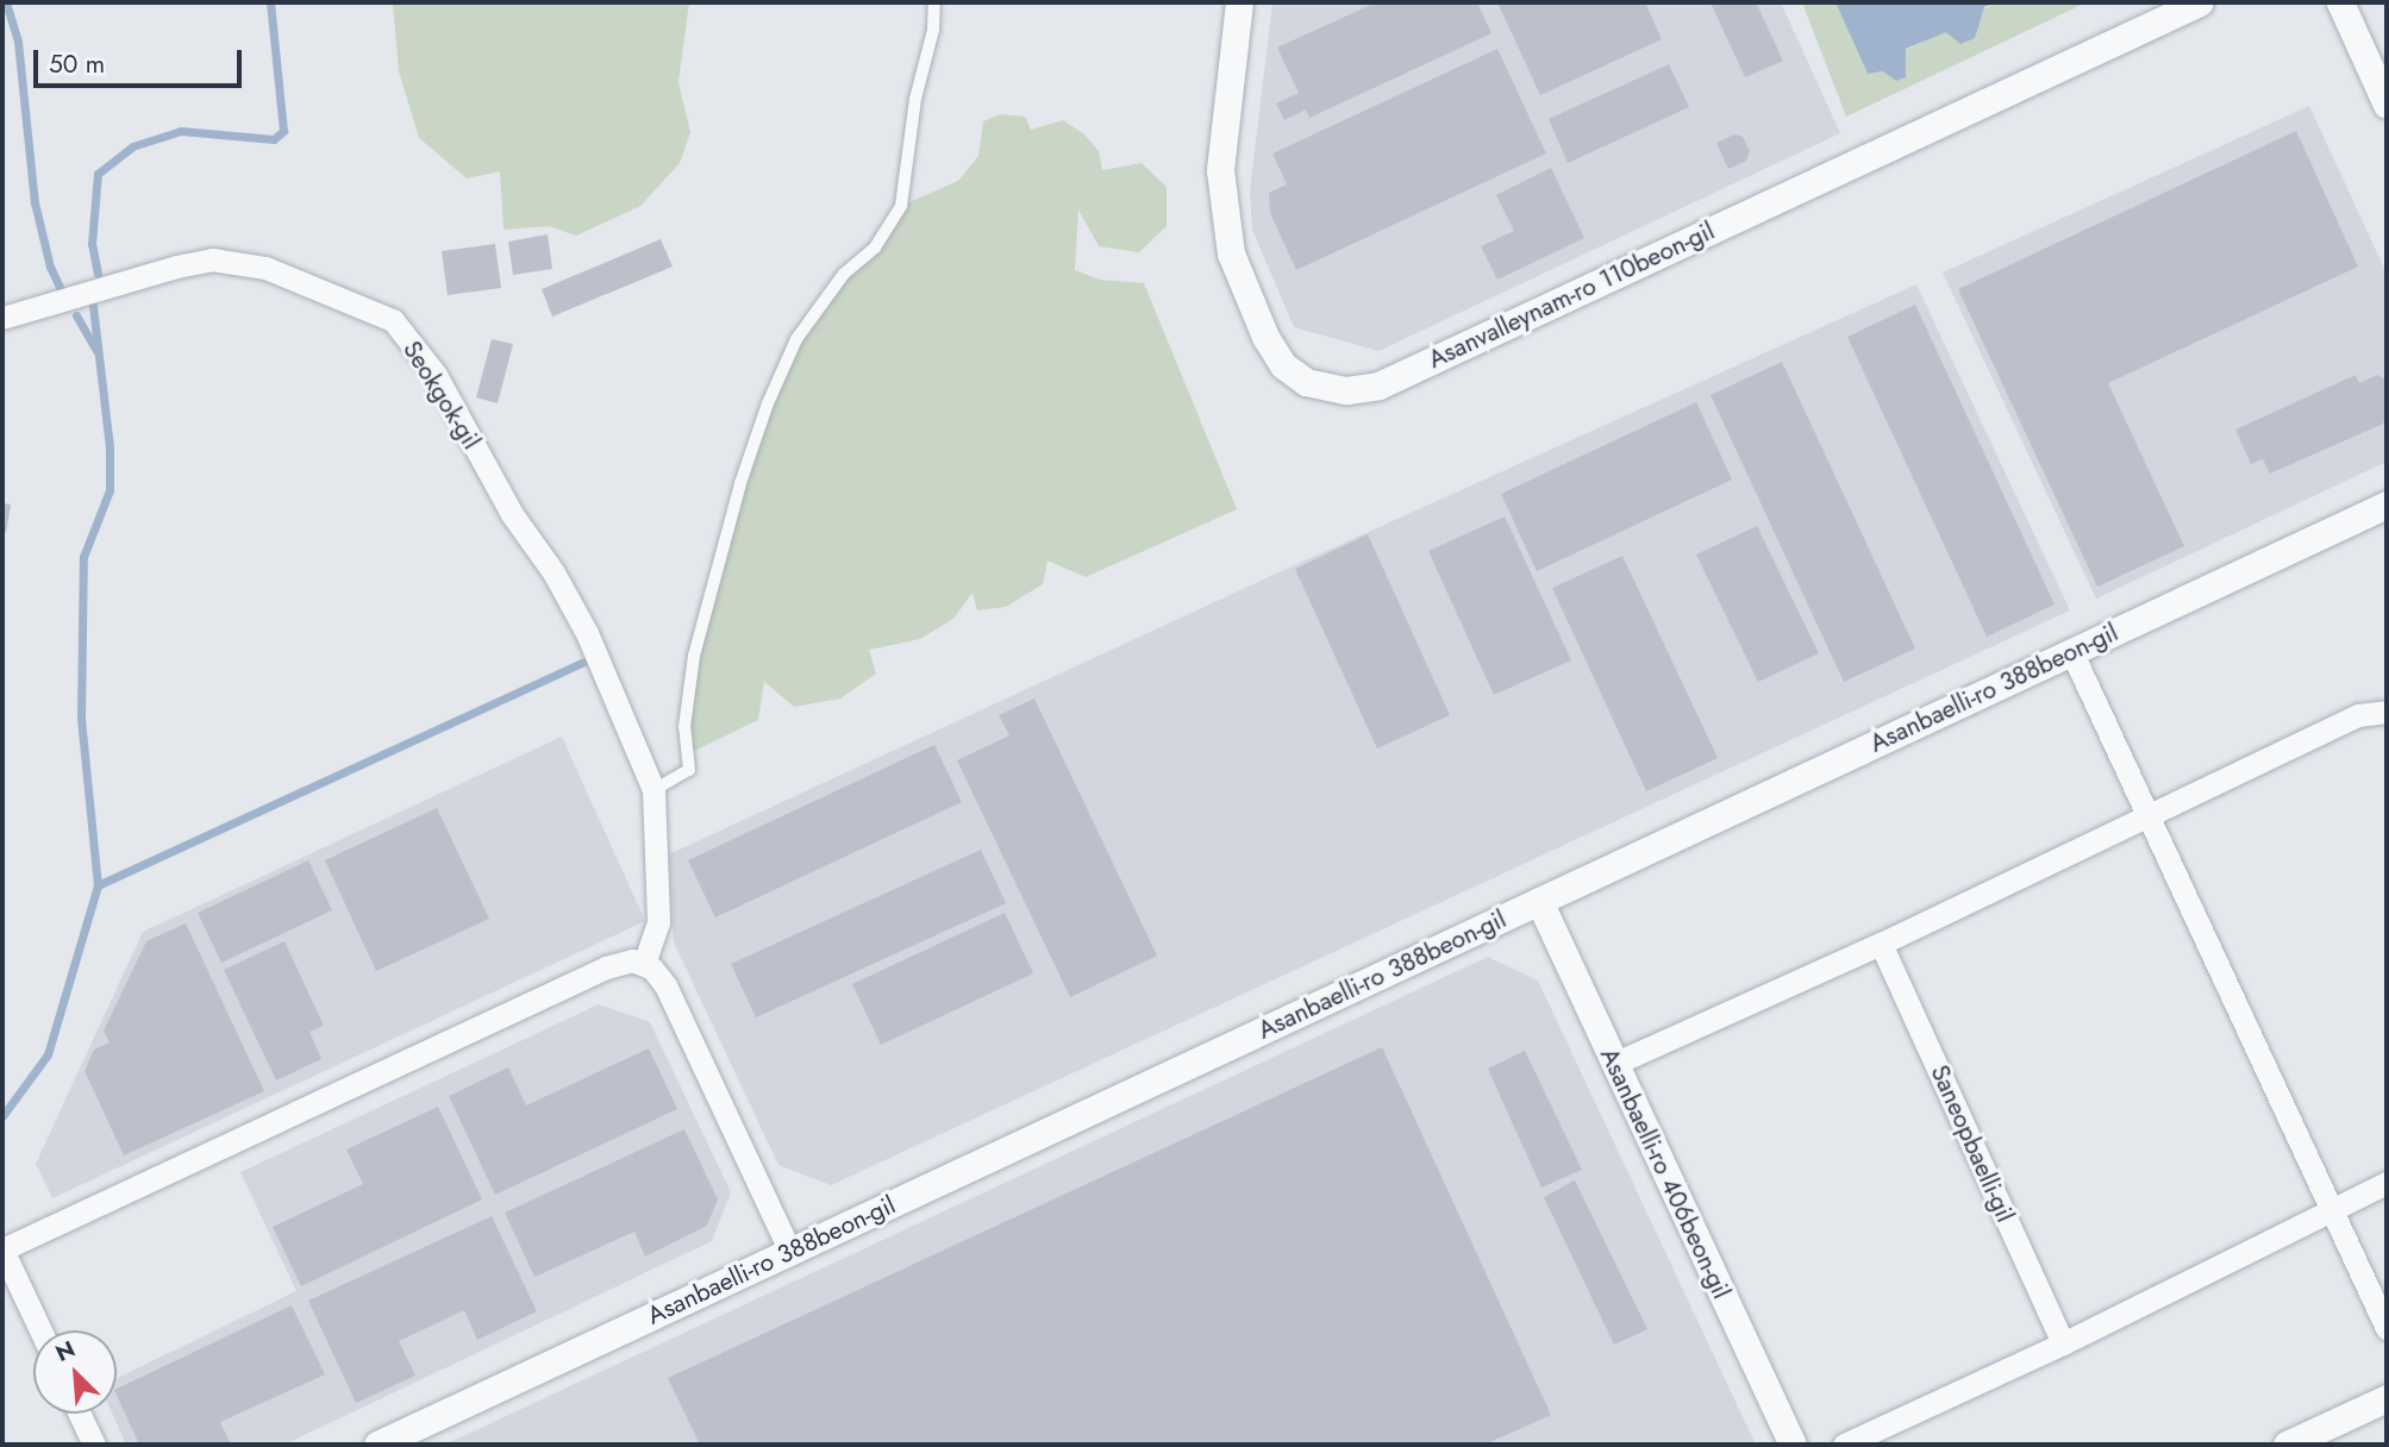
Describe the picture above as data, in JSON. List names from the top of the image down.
{
  "streets": {
    "street": [
      "Asanvalleynam-ro 110beon-gil",
      "Seokgok-gil",
      "Asanbaelli-ro 388beon-gil",
      "Saneopbaelli-gil",
      "Asanbaelli-ro 406beon-gil"
    ]
  },
  "crossings": [
    ["Asanbaelli-ro 388beon-gil", "Asanbaelli-ro 406beon-gil"]
  ],
  "scale_bar": "50 m",
  "north": "top left"
}
